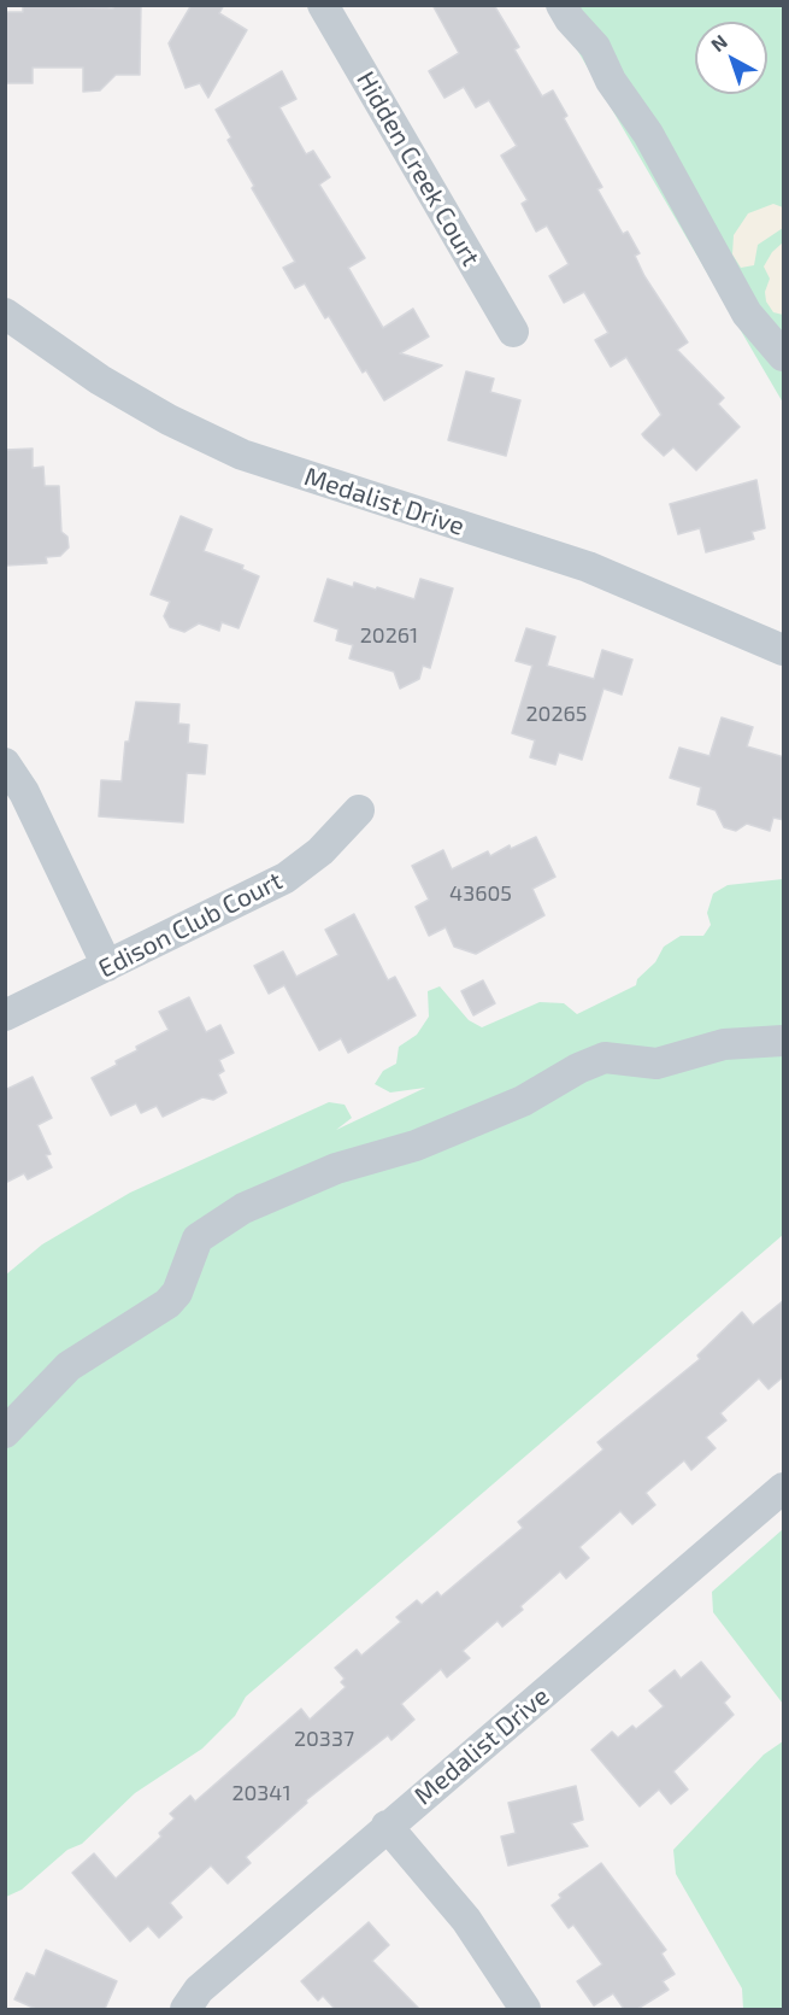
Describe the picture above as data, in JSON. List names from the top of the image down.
{
  "streets": {
    "street": ["Hidden Creek Court", "Medalist Drive", "Edison Club Court"]
  },
  "house_numbers": [
    "20261",
    "20265",
    "43605",
    "20337",
    "20341"
  ],
  "north": "top left"
}
